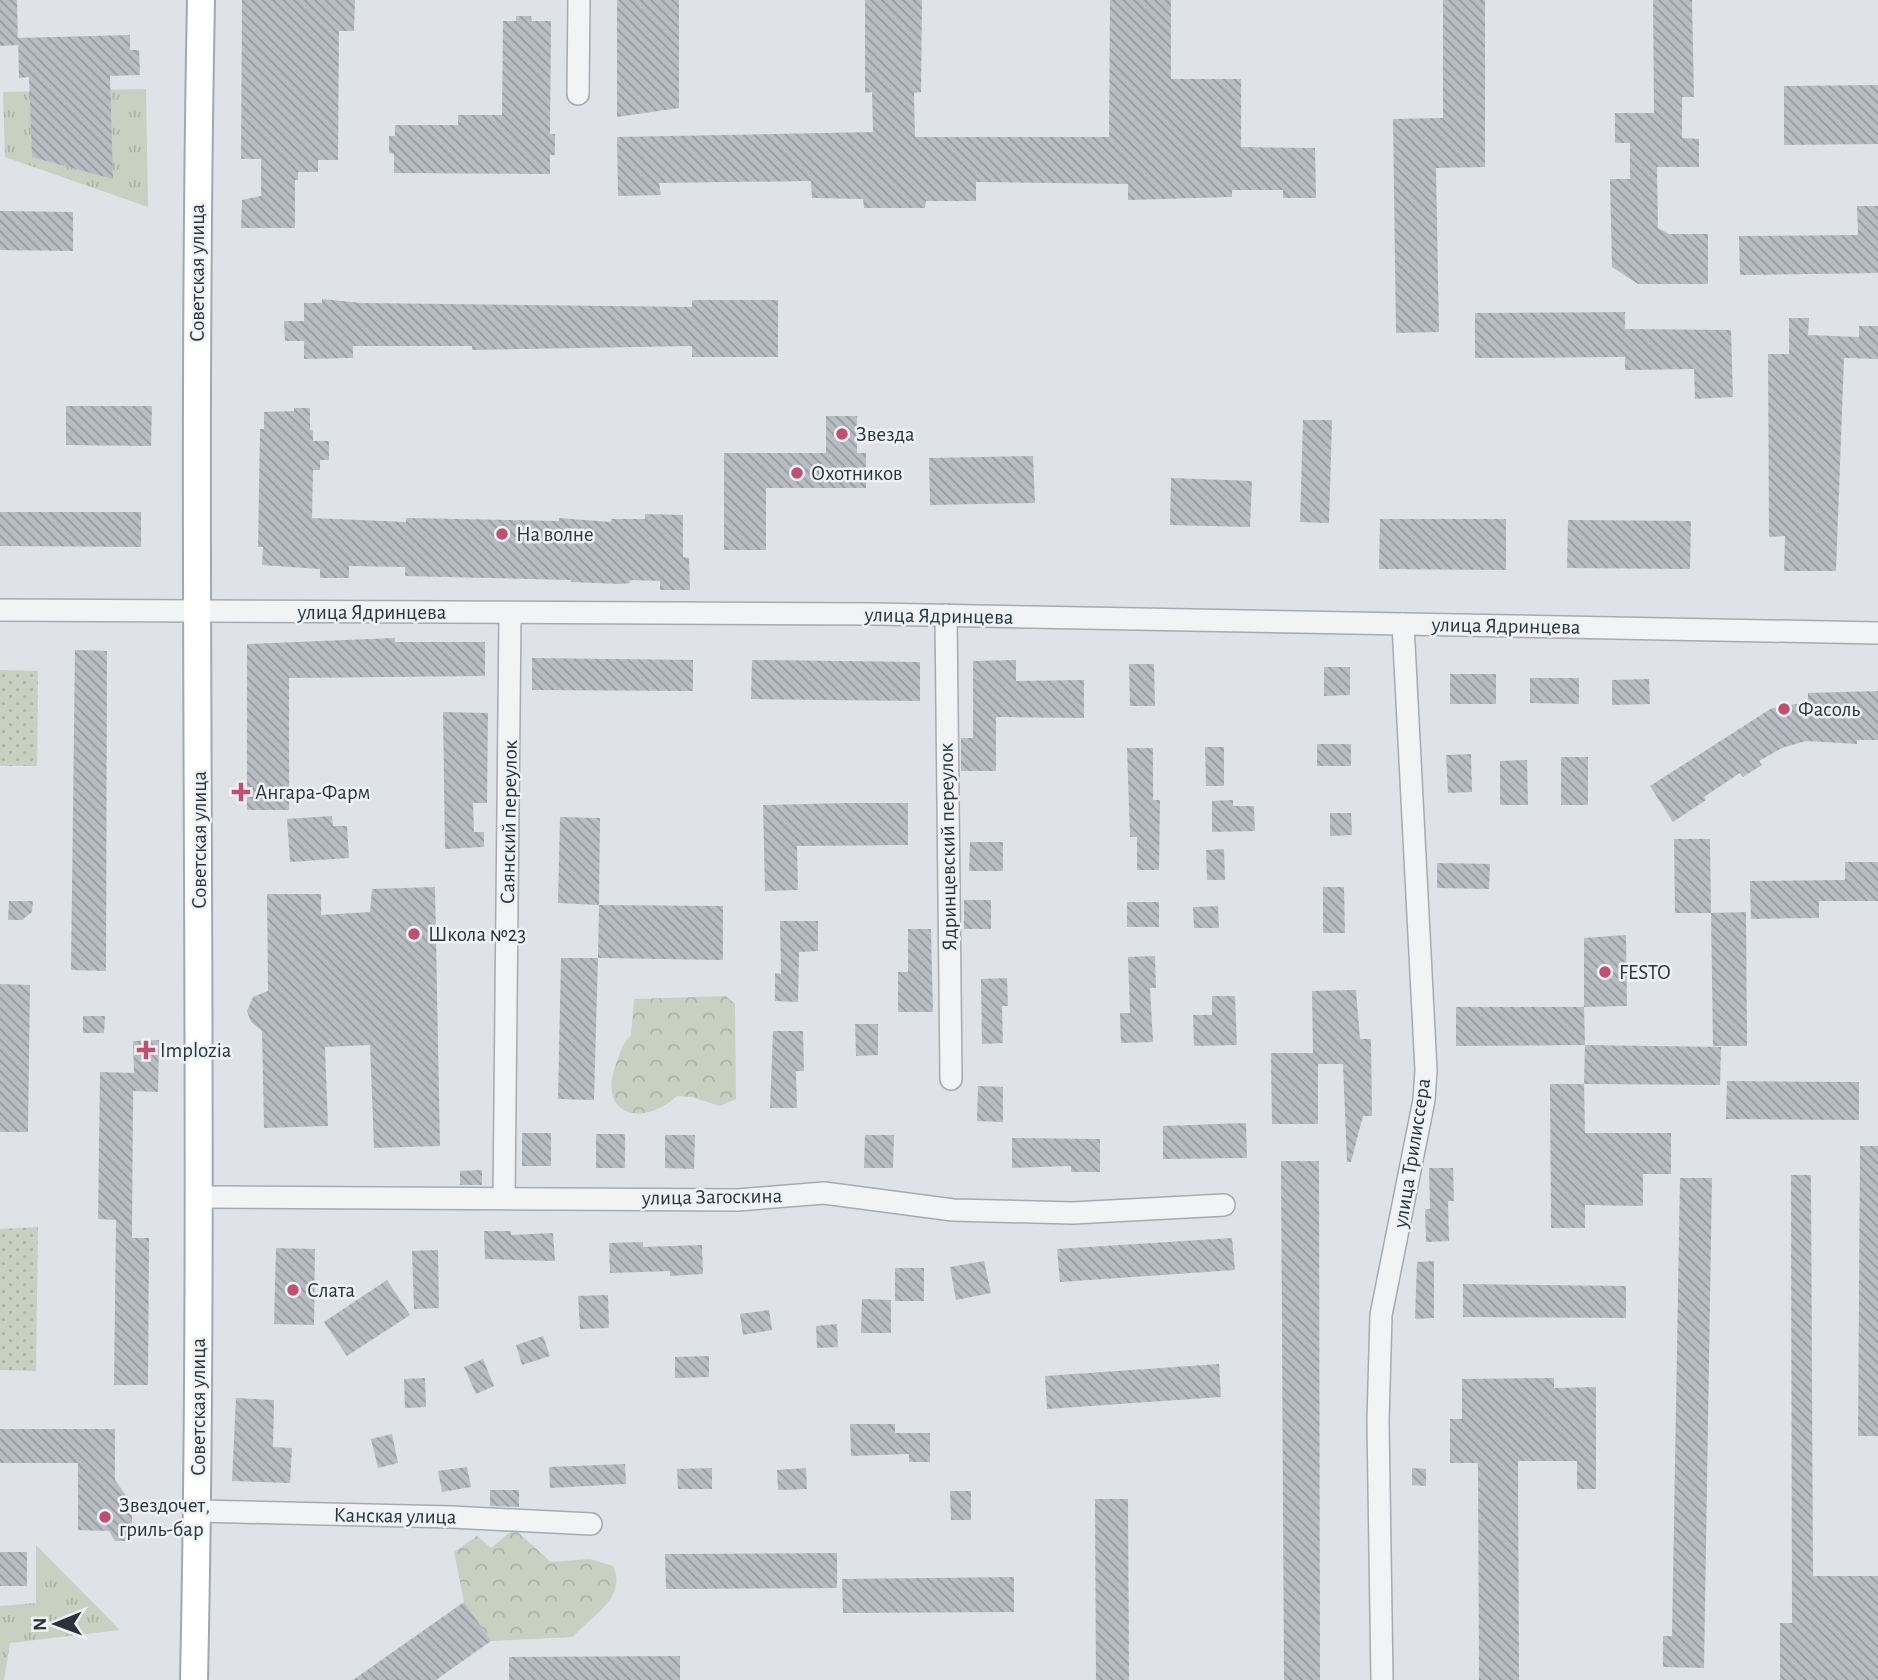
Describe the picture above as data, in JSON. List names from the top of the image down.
{
  "streets": {
    "main road": ["Советская улица"],
    "street": [
      "улица Ядринцева",
      "Саянский переулок",
      "Ядринцевский переулок",
      "улица Трилиссера",
      "улица Загоскина",
      "Канская улица"
    ]
  },
  "crossings": [
    ["Советская улица", "улица Ядринцева"],
    ["Советская улица", "улица Загоскина"],
    ["Советская улица", "Канская улица"],
    ["улица Ядринцева", "Саянский переулок"],
    ["улица Ядринцева", "Ядринцевский переулок"],
    ["улица Ядринцева", "улица Трилиссера"],
    ["Саянский переулок", "улица Загоскина"]
  ],
  "places": {
    "other": [
      "Звезда",
      "Охотников",
      "На волне",
      "Фасоль",
      "Школа №23",
      "FESTO",
      "Слата",
      "Звездочет, гриль-бар"
    ],
    "health": ["Ангара-Фарм", "Implozia"]
  },
  "north": "left"
}
